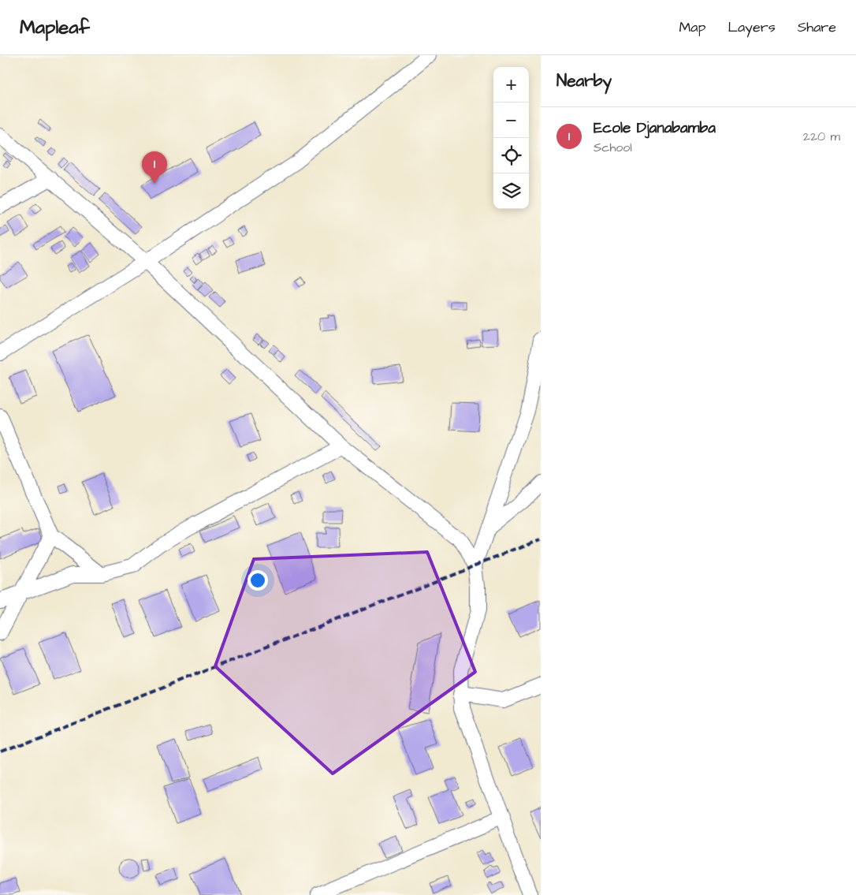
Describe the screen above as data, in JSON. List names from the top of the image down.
{
  "page": {
    "header": "Mapleaf",
    "nav": ["Map", "Layers", "Share"],
    "heading": "Nearby",
    "map_buttons": ["+", "−"],
    "list": [
      {
        "mark": "1",
        "name": "Ecole Djanabamba",
        "note": "School",
        "value": "220 m"
      }
    ],
    "pins": "1"
  }
}
